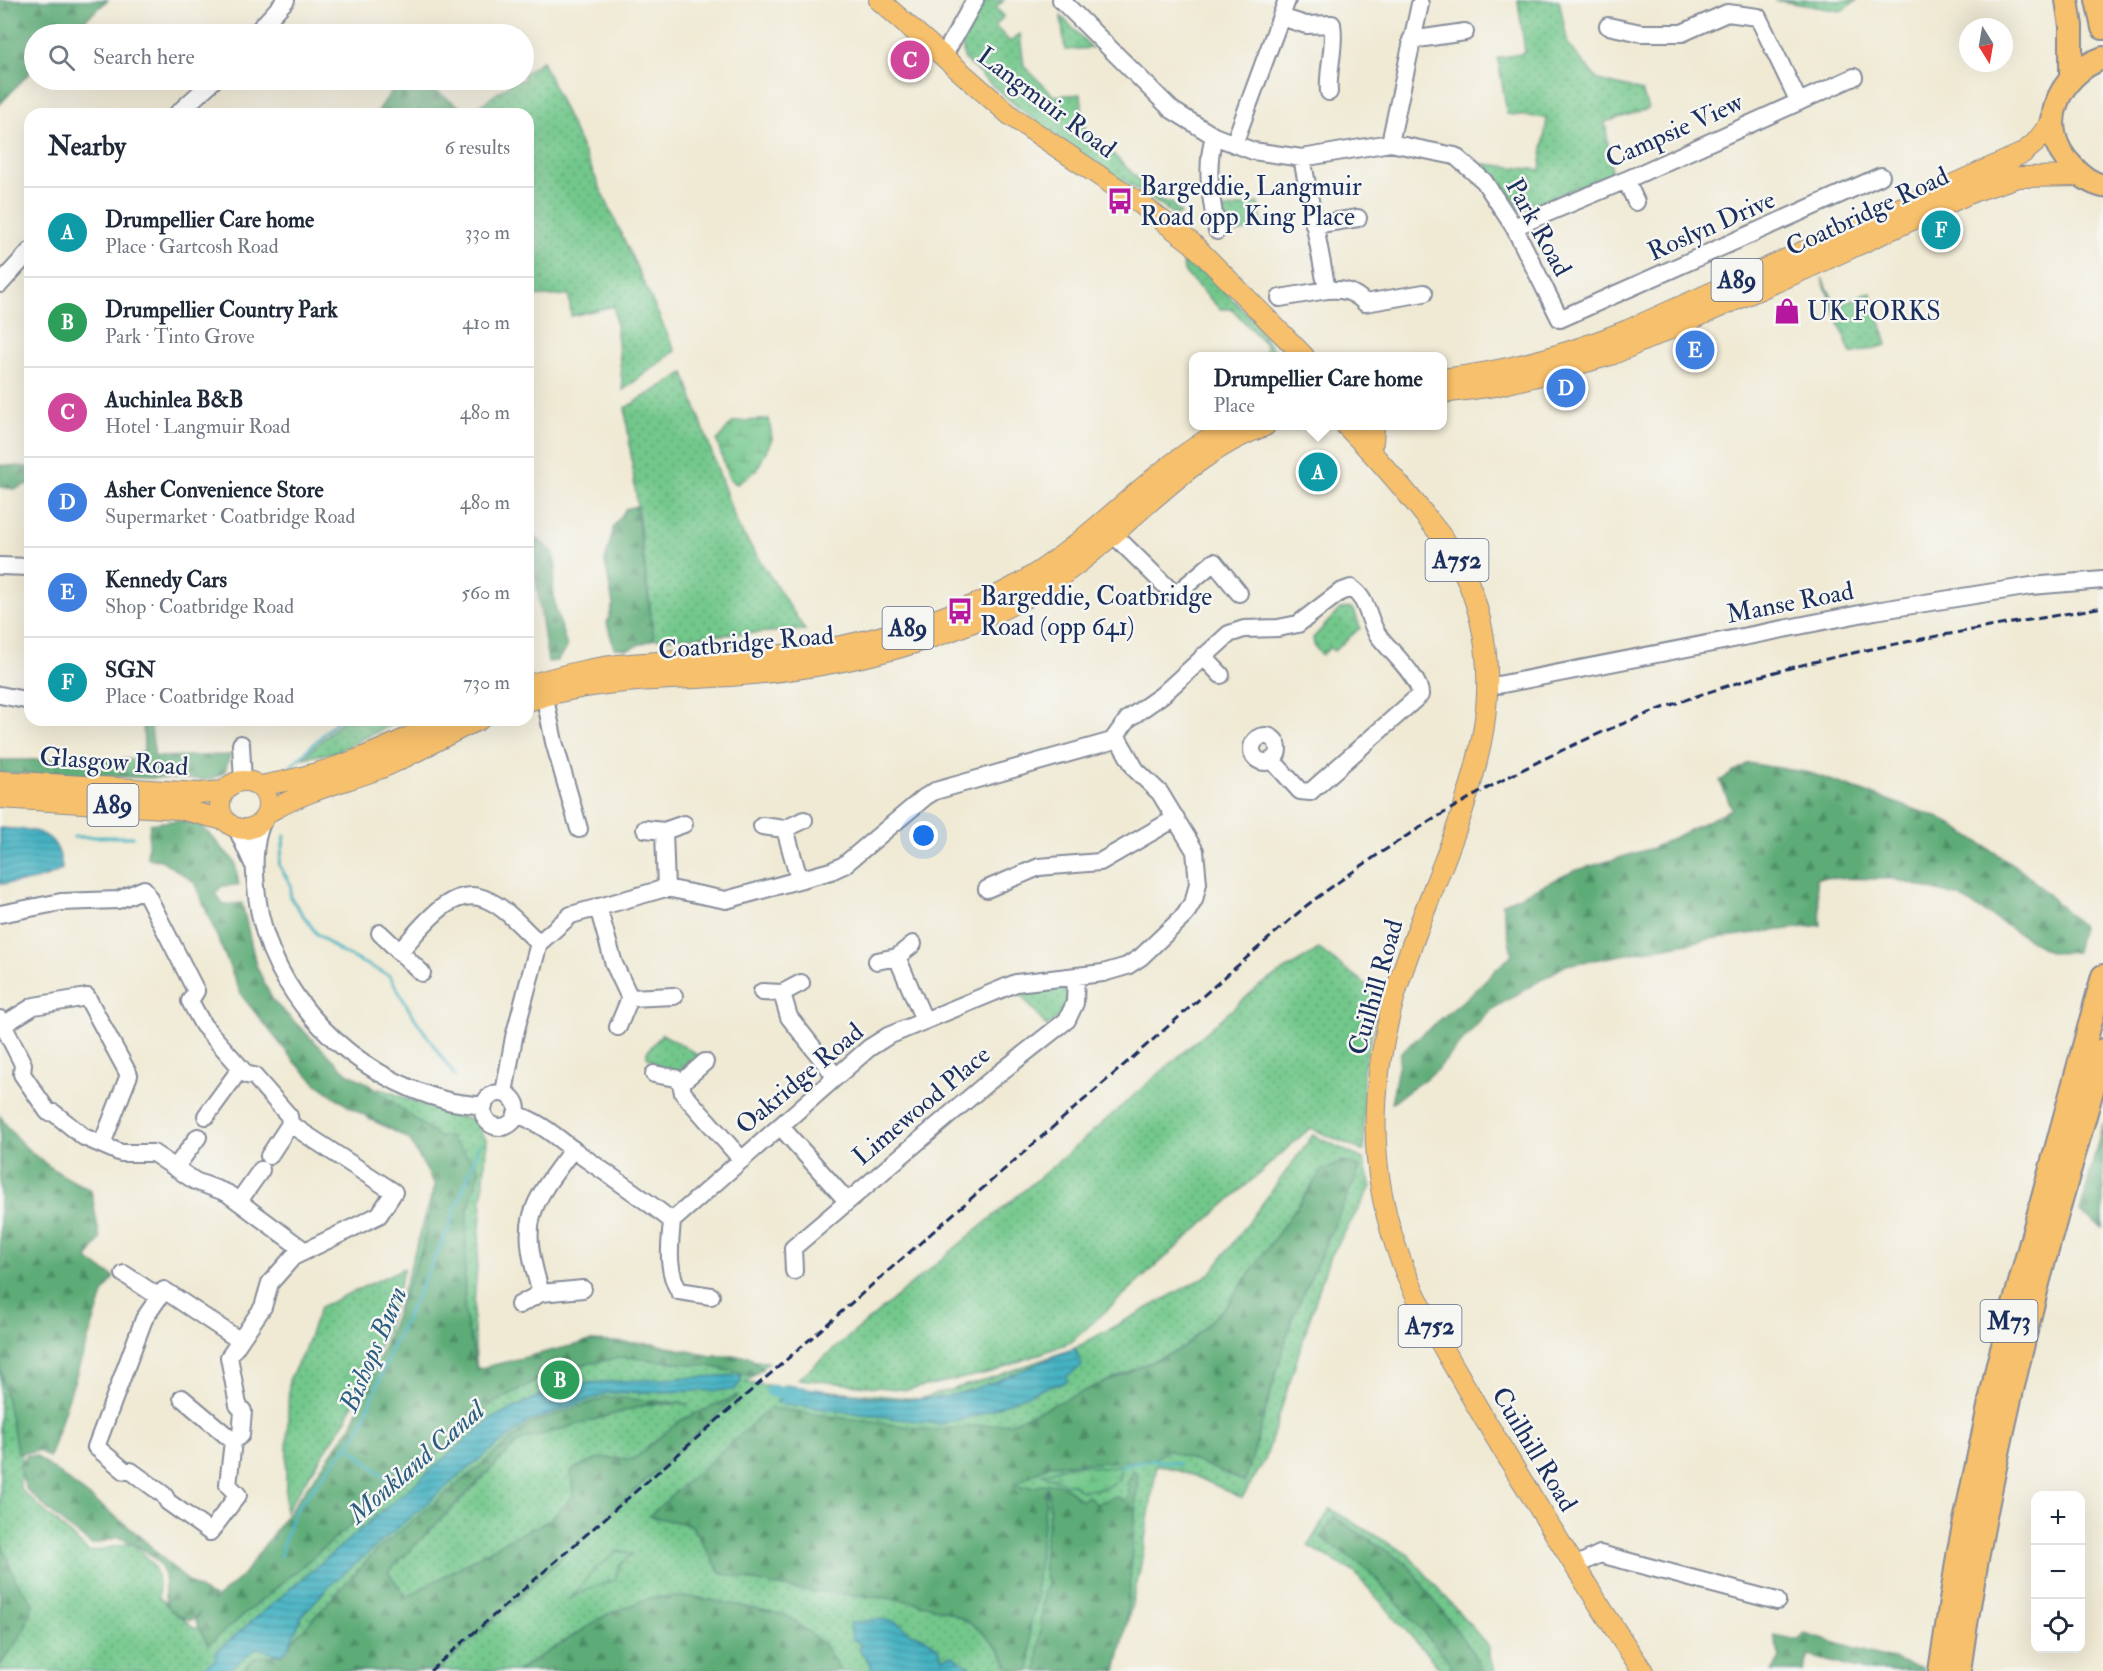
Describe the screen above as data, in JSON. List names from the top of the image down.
{
  "streets": {
    "highway": ["M73"],
    "main road": [
      "Langmuir Road",
      "Coatbridge Road",
      "A89",
      "A752",
      "Glasgow Road",
      "Cuilhill Road"
    ],
    "street": [
      "Campsie View",
      "Roslyn Drive",
      "Park Road",
      "Manse Road",
      "Oakridge Road",
      "Limewood Place"
    ]
  },
  "crossings": [
    ["Campsie View", "Park Road"],
    ["Roslyn Drive", "Park Road"],
    ["A89", "Glasgow Road"],
    ["A752", "Cuilhill Road"],
    ["Manse Road", "Cuilhill Road"],
    ["Oakridge Road", "Limewood Place"]
  ],
  "water": ["Bishops Burn", "Monkland Canal"],
  "places": {
    "bus stop": ["Bargeddie, Langmuir Road opp King Place", "Bargeddie, Coatbridge Road (opp 641)"],
    "shop": ["UK FORKS"]
  },
  "north": "bottom",
  "page": {
    "search": "Search here",
    "pins": [
      "C",
      "F",
      "E",
      "D",
      "A",
      "B"
    ],
    "heading": ["Nearby", "6 results"],
    "list": [
      {
        "mark": "A",
        "name": "Drumpellier Care home",
        "note": "Place · Gartcosh Road",
        "value": "330 m"
      },
      {
        "mark": "B",
        "name": "Drumpellier Country Park",
        "note": "Park · Tinto Grove",
        "value": "410 m"
      },
      {
        "mark": "C",
        "name": "Auchinlea B&B",
        "note": "Hotel · Langmuir Road",
        "value": "480 m"
      },
      {
        "mark": "D",
        "name": "Asher Convenience Store",
        "note": "Supermarket · Coatbridge Road",
        "value": "480 m"
      },
      {
        "mark": "E",
        "name": "Kennedy Cars",
        "note": "Shop · Coatbridge Road",
        "value": "560 m"
      },
      {
        "mark": "F",
        "name": "SGN",
        "note": "Place · Coatbridge Road",
        "value": "730 m"
      }
    ],
    "popup": ["Drumpellier Care home", "Place"],
    "map_buttons": ["+", "−"]
  }
}
